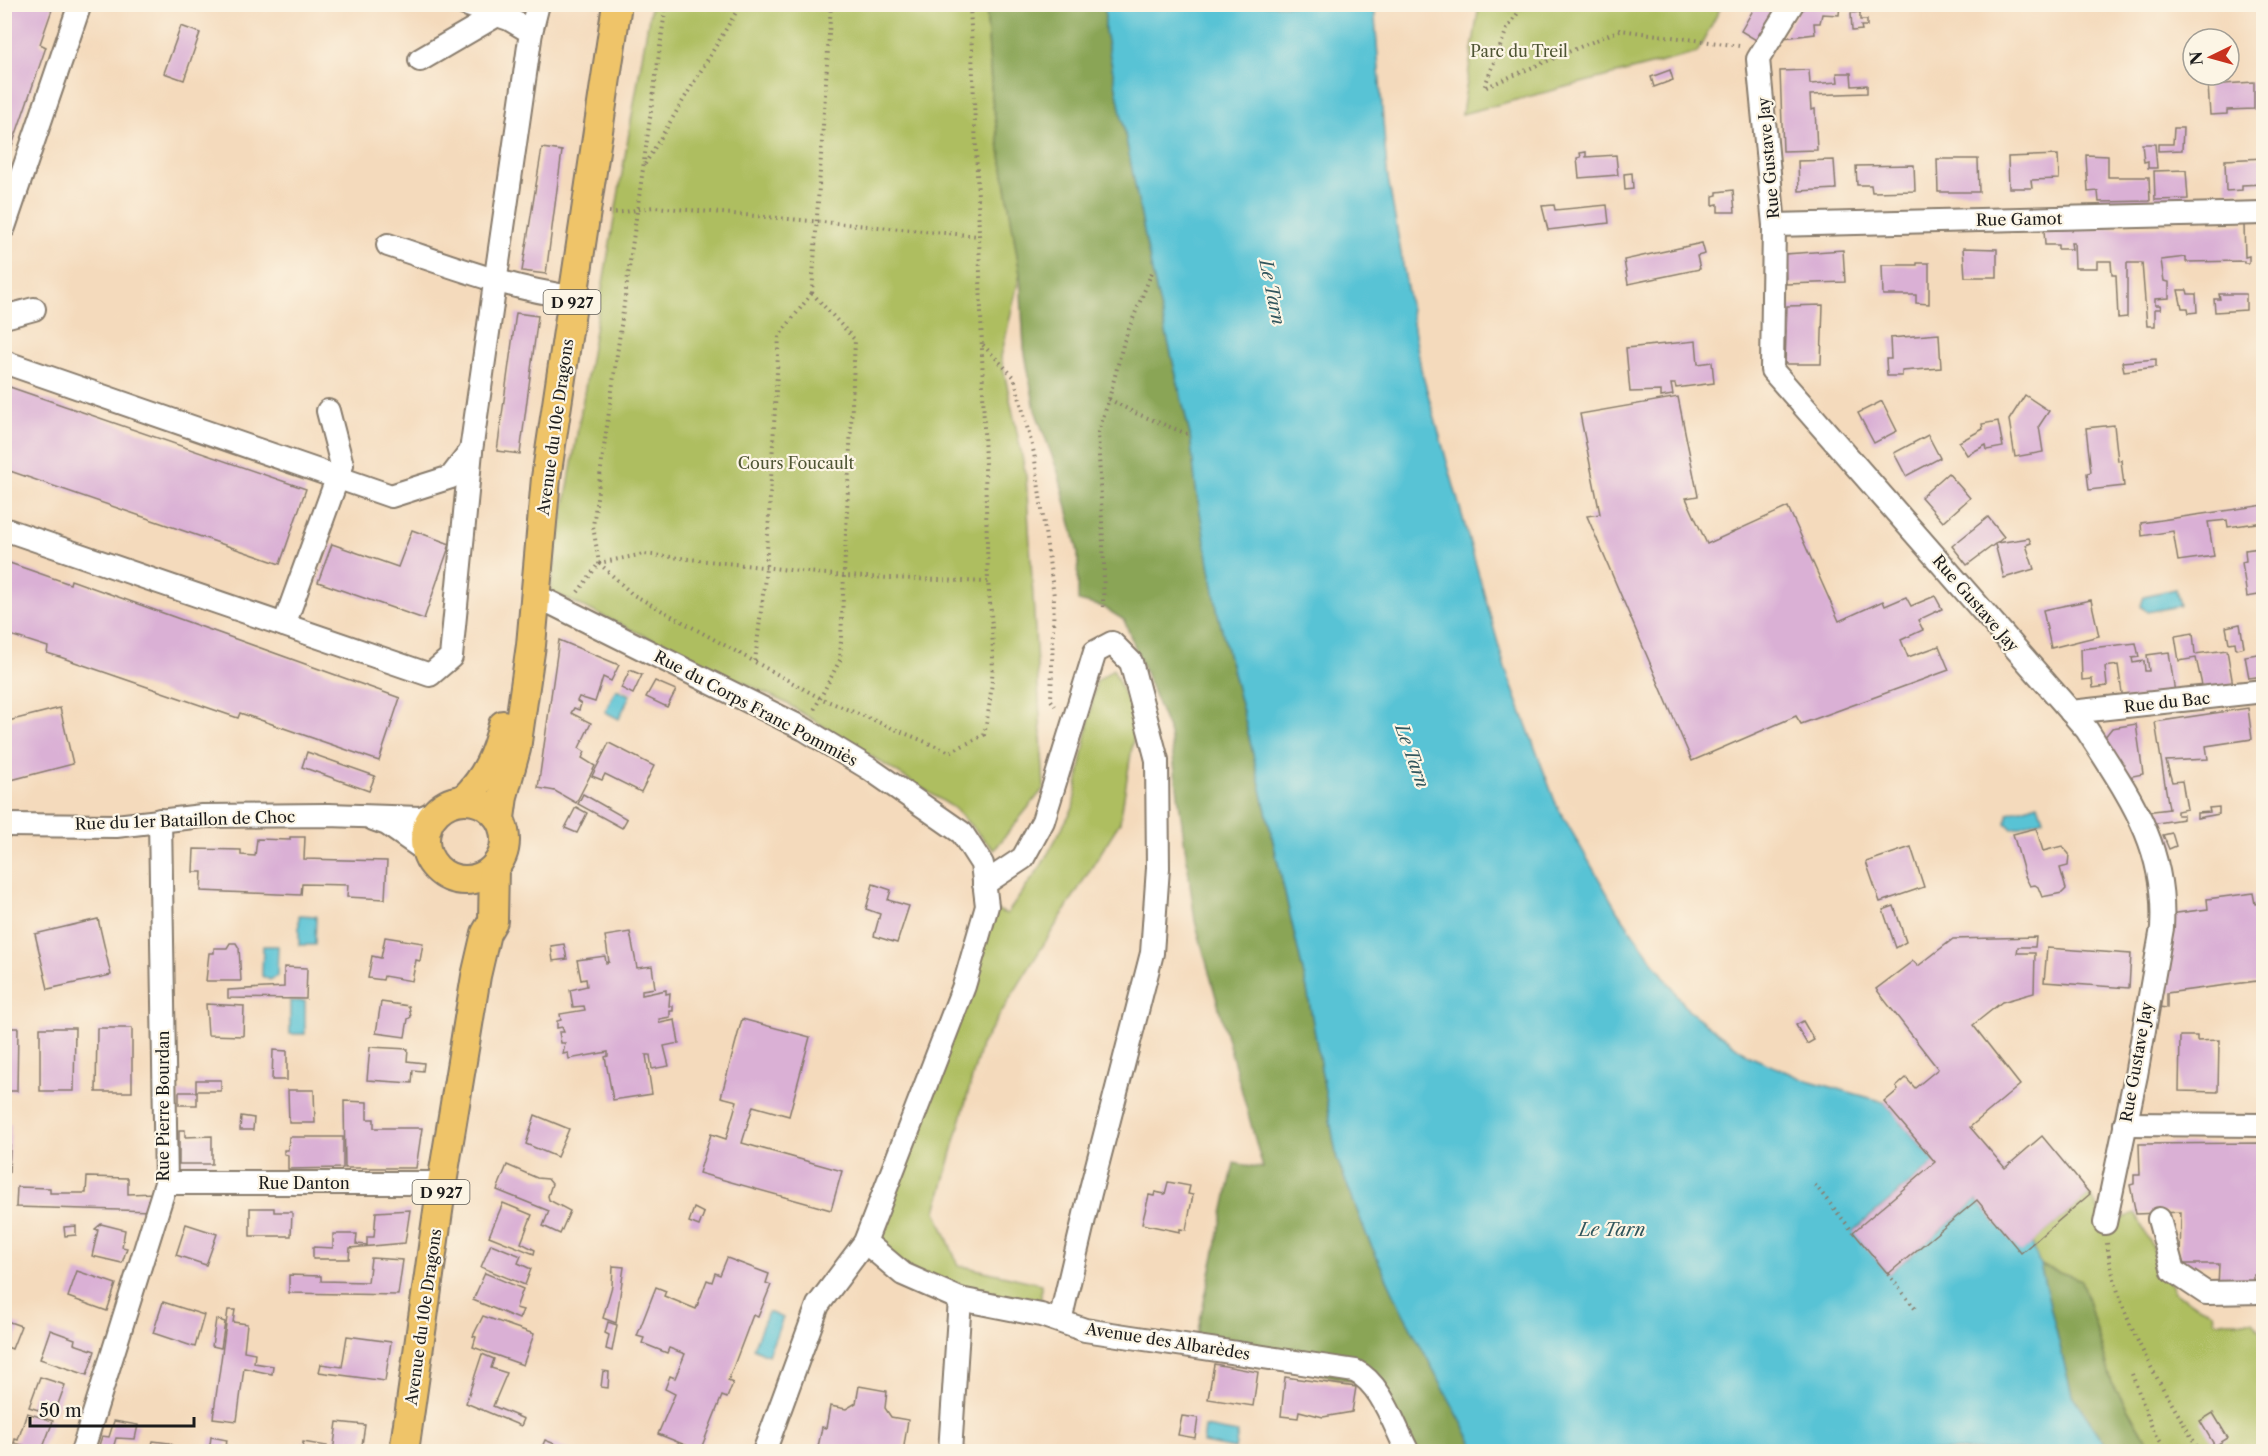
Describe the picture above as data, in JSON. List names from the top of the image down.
{
  "streets": {
    "main road": ["D 927", "Avenue du 10e Dragons"],
    "street": [
      "Rue Gustave Jay",
      "Rue Gamot",
      "Rue du Bac",
      "Rue du Corps Franc Pommiès",
      "Rue du 1er Bataillon de Choc",
      "Rue Pierre Bourdan",
      "Rue Danton",
      "Avenue des Albarèdes"
    ]
  },
  "crossings": [
    ["Rue Gustave Jay", "Rue Gamot"],
    ["Rue Gustave Jay", "Rue du Bac"],
    ["Avenue du 10e Dragons", "Rue du Corps Franc Pommiès"],
    ["Avenue du 10e Dragons", "Rue du 1er Bataillon de Choc"],
    ["Avenue du 10e Dragons", "Rue Danton"],
    ["Rue du Corps Franc Pommiès", "Avenue des Albarèdes"],
    ["Rue du 1er Bataillon de Choc", "Rue Pierre Bourdan"],
    ["Rue Pierre Bourdan", "Rue Danton"]
  ],
  "water": ["Le Tarn"],
  "parks": ["Parc du Treil", "Cours Foucault"],
  "scale_bar": "50 m",
  "north": "left"
}
